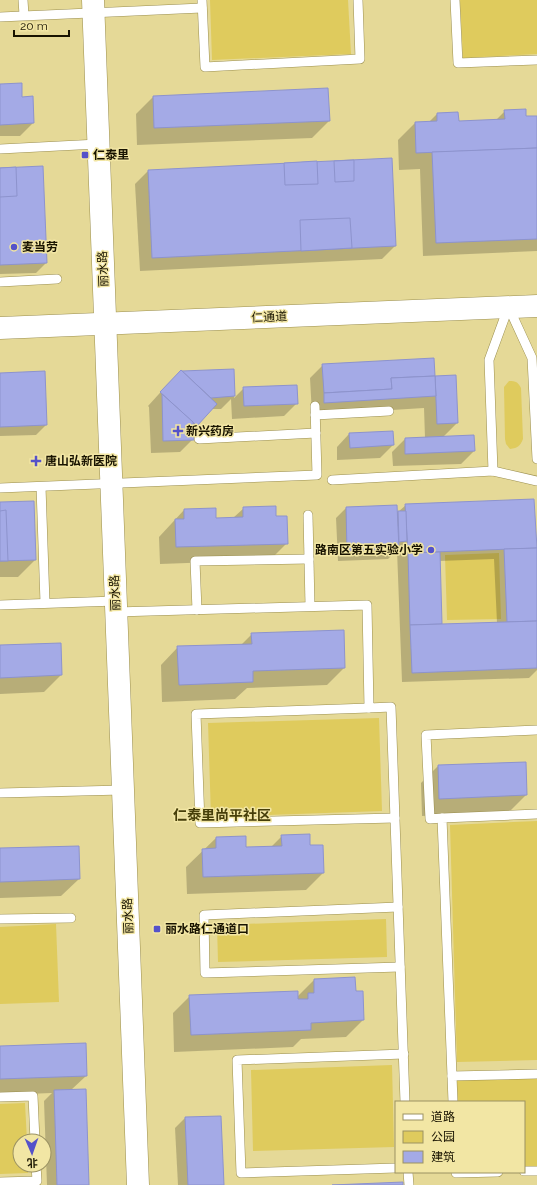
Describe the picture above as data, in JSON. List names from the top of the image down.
{
  "streets": {
    "street": ["丽水路", "仁通道"]
  },
  "crossings": [
    ["丽水路", "仁通道"]
  ],
  "districts": ["仁泰里尚平社区"],
  "places": {
    "transit": ["仁泰里", "丽水路仁通道口"],
    "other": ["麦当劳", "路南区第五实验小学"],
    "health": ["新兴药房", "唐山弘新医院"]
  },
  "legend": ["道路", "公园", "建筑"],
  "scale_bar": "20 m",
  "north": "bottom"
}
